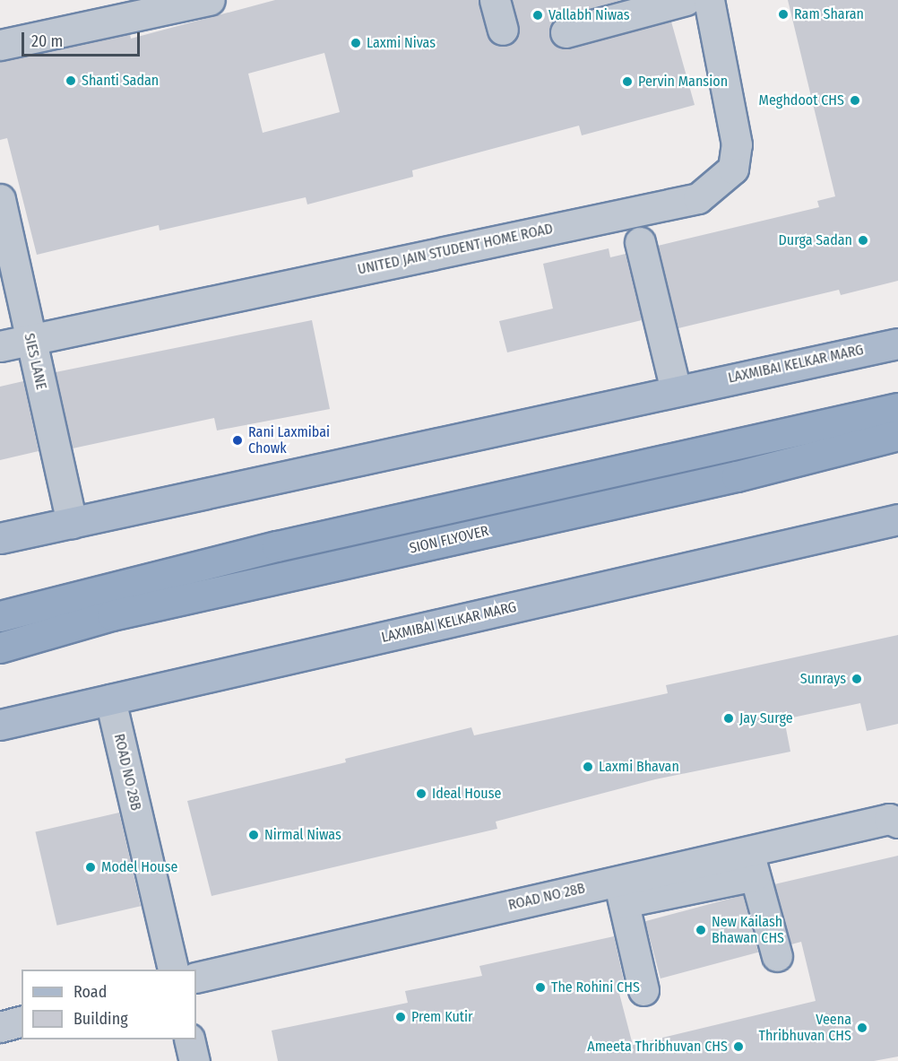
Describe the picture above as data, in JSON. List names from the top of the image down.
{
  "streets": {
    "highway": ["SION FLYOVER"],
    "main road": ["LAXMIBAI KELKAR MARG"],
    "street": ["UNITED JAIN STUDENT HOME ROAD", "SIES LANE", "ROAD NO 28B"]
  },
  "crossings": [
    ["UNITED JAIN STUDENT HOME ROAD", "SIES LANE"],
    ["SIES LANE", "LAXMIBAI KELKAR MARG"],
    ["LAXMIBAI KELKAR MARG", "ROAD NO 28B"]
  ],
  "places": [
    "Ram Sharan",
    "Vallabh Niwas",
    "Laxmi Nivas",
    "Shanti Sadan",
    "Pervin Mansion",
    "Meghdoot CHS",
    "Durga Sadan",
    "Rani Laxmibai Chowk",
    "Sunrays",
    "Jay Surge",
    "Laxmi Bhavan",
    "Ideal House",
    "Nirmal Niwas",
    "Model House",
    "New Kailash Bhawan CHS",
    "The Rohini CHS",
    "Prem Kutir",
    "Veena Thribhuvan CHS",
    "Ameeta Thribhuvan CHS"
  ],
  "legend": ["Road", "Building"],
  "scale_bar": "20 m"
}
